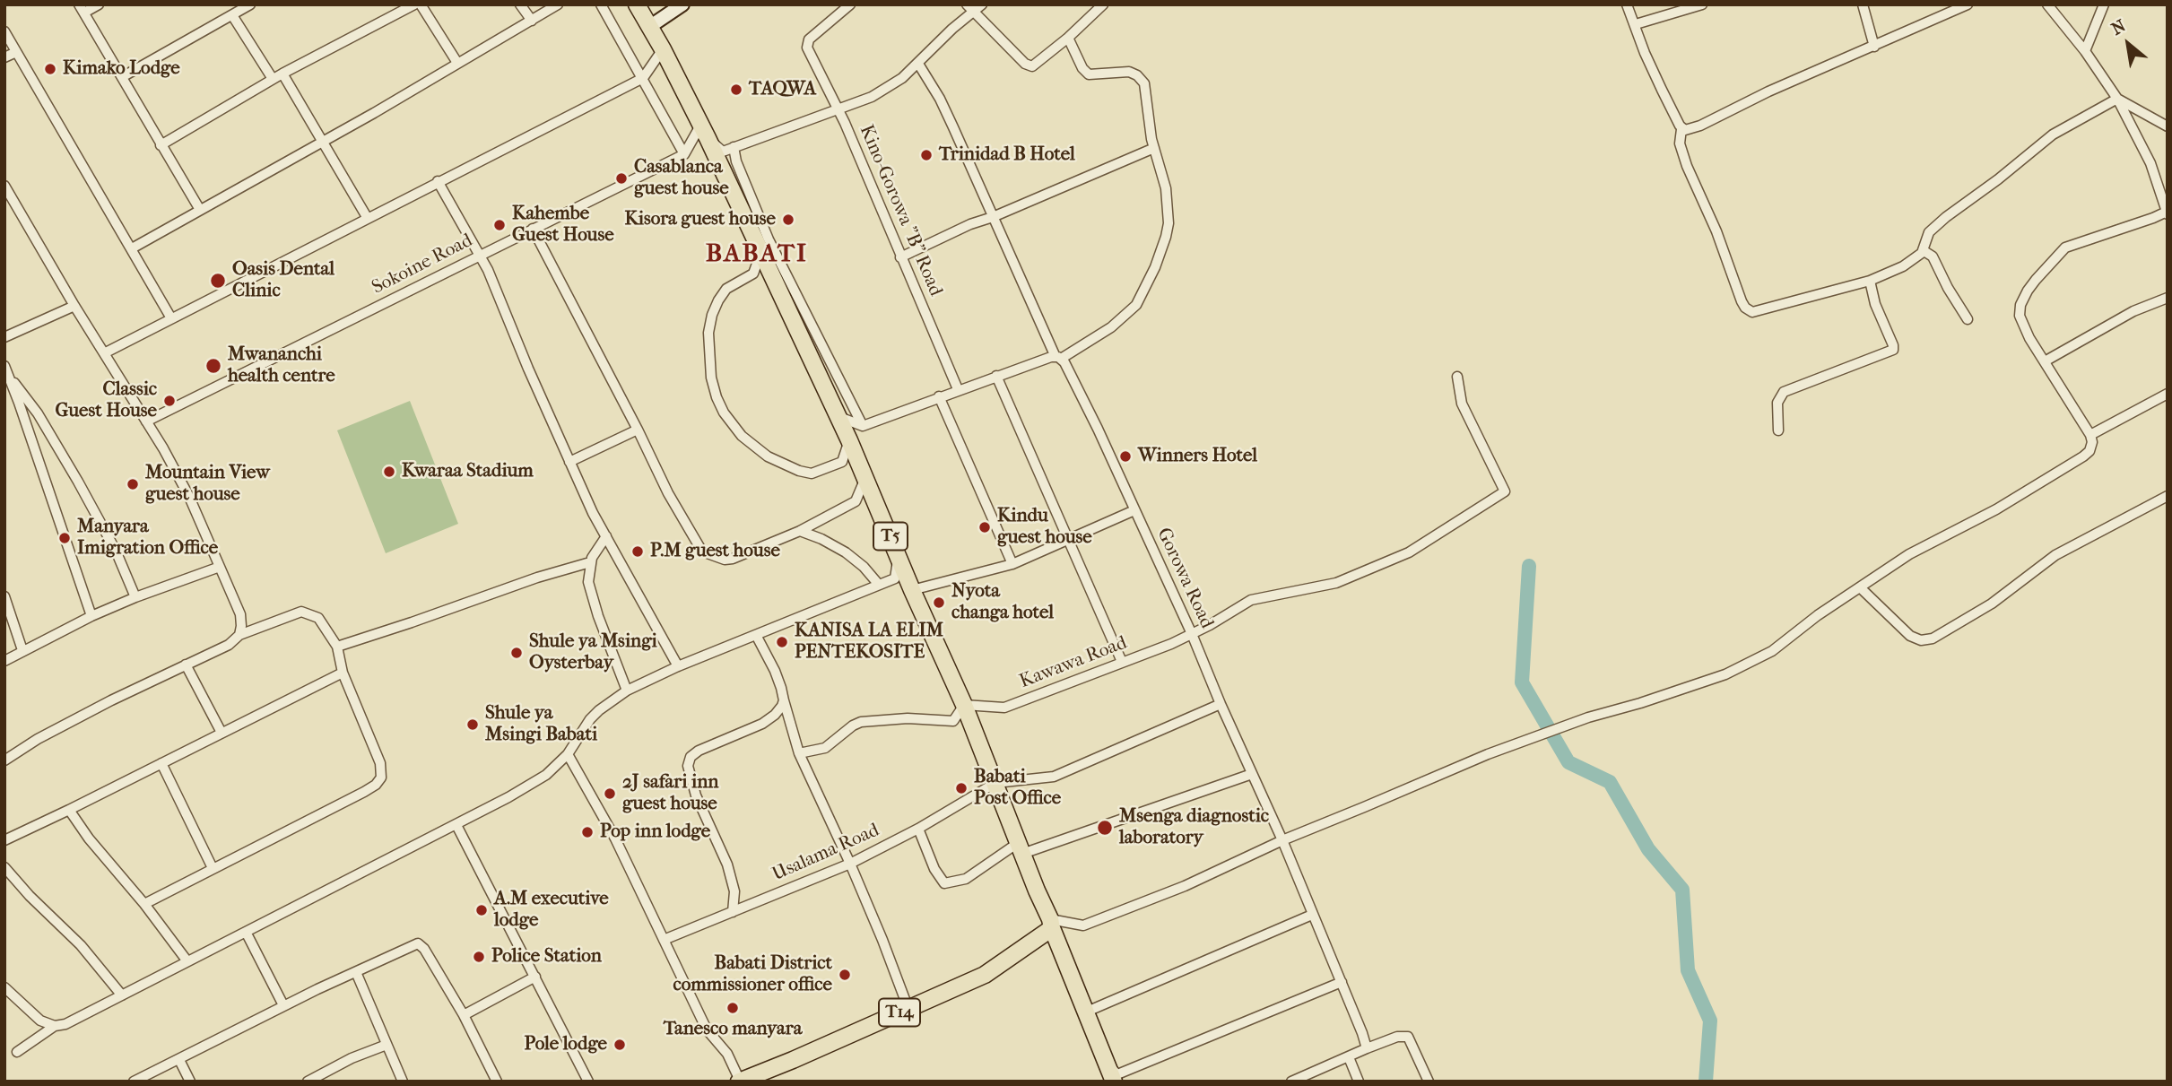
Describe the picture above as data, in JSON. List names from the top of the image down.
{
  "streets": {
    "highway": ["T5", "T14"],
    "street": [
      "Kino-Gorowa \"B\" Road",
      "Sokoine Road",
      "Gorowa Road",
      "Kawawa Road",
      "Usalama Road"
    ]
  },
  "crossings": [
    ["T5", "Kawawa Road"],
    ["T5", "Usalama Road"],
    ["T5", "T14"],
    ["Gorowa Road", "Kawawa Road"]
  ],
  "districts": ["BABATI"],
  "places": [
    "Kimako Lodge",
    "TAQWA",
    "Trinidad B Hotel",
    "Casablanca guest house",
    "Kisora guest house",
    "Kahembe Guest House",
    "Oasis Dental Clinic",
    "Mwananchi health centre",
    "Classic Guest House",
    "Winners Hotel",
    "Kwaraa Stadium",
    "Mountain View guest house",
    "Kindu guest house",
    "Manyara Imigration Office",
    "P.M guest house",
    "Nyota changa hotel",
    "KANISA LA ELIM PENTEKOSITE",
    "Shule ya Msingi Oysterbay",
    "Shule ya Msingi Babati",
    "Babati Post Office",
    "2J safari inn guest house",
    "Msenga diagnostic laboratory",
    "Pop inn lodge",
    "A.M executive lodge",
    "Police Station",
    "Babati District commissioner office",
    "Tanesco manyara",
    "Pole lodge"
  ],
  "north": "top left"
}
